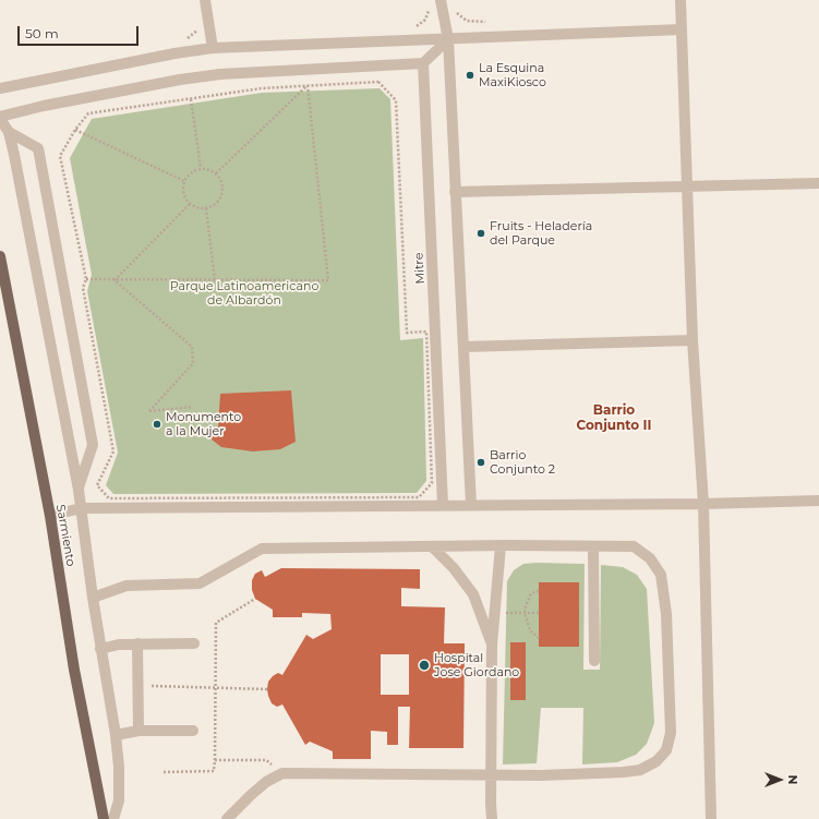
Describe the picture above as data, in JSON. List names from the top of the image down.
{
  "streets": {
    "main road": ["Sarmiento"],
    "street": ["Mitre"]
  },
  "districts": ["Barrio Conjunto II"],
  "parks": ["Parque Latinoamericano de Albardón"],
  "places": [
    "La Esquina MaxiKiosco",
    "Fruits - Heladería del Parque",
    "Monumento a la Mujer",
    "Barrio Conjunto 2",
    "Hospital Jose Giordano"
  ],
  "scale_bar": "50 m",
  "north": "right"
}
